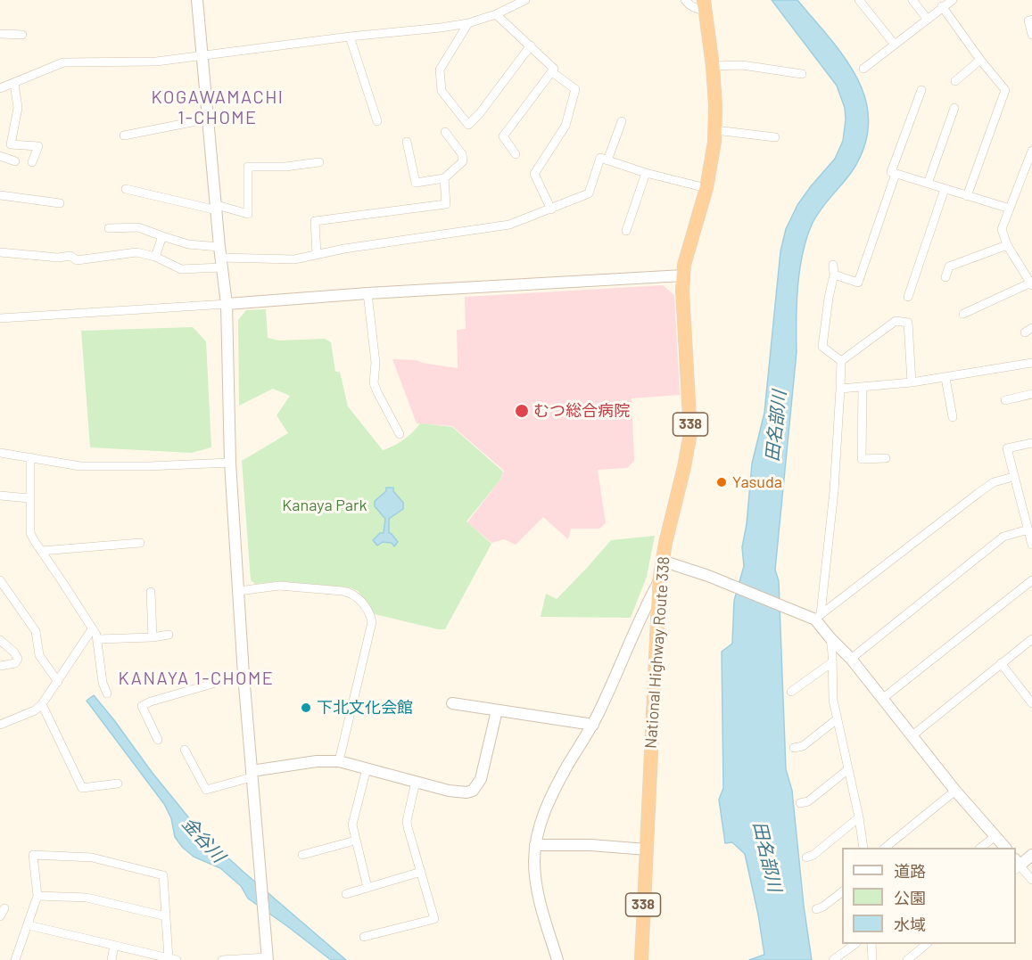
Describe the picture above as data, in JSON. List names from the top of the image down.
{
  "streets": {
    "highway": ["338", "National Highway Route 338"]
  },
  "districts": ["KOGAWAMACHI 1-CHOME", "KANAYA 1-CHOME"],
  "water": ["田名部川", "金谷川"],
  "parks": ["Kanaya Park"],
  "places": ["むつ総合病院", "Yasuda", "下北文化会館"],
  "legend": ["道路", "公園", "水域"]
}
